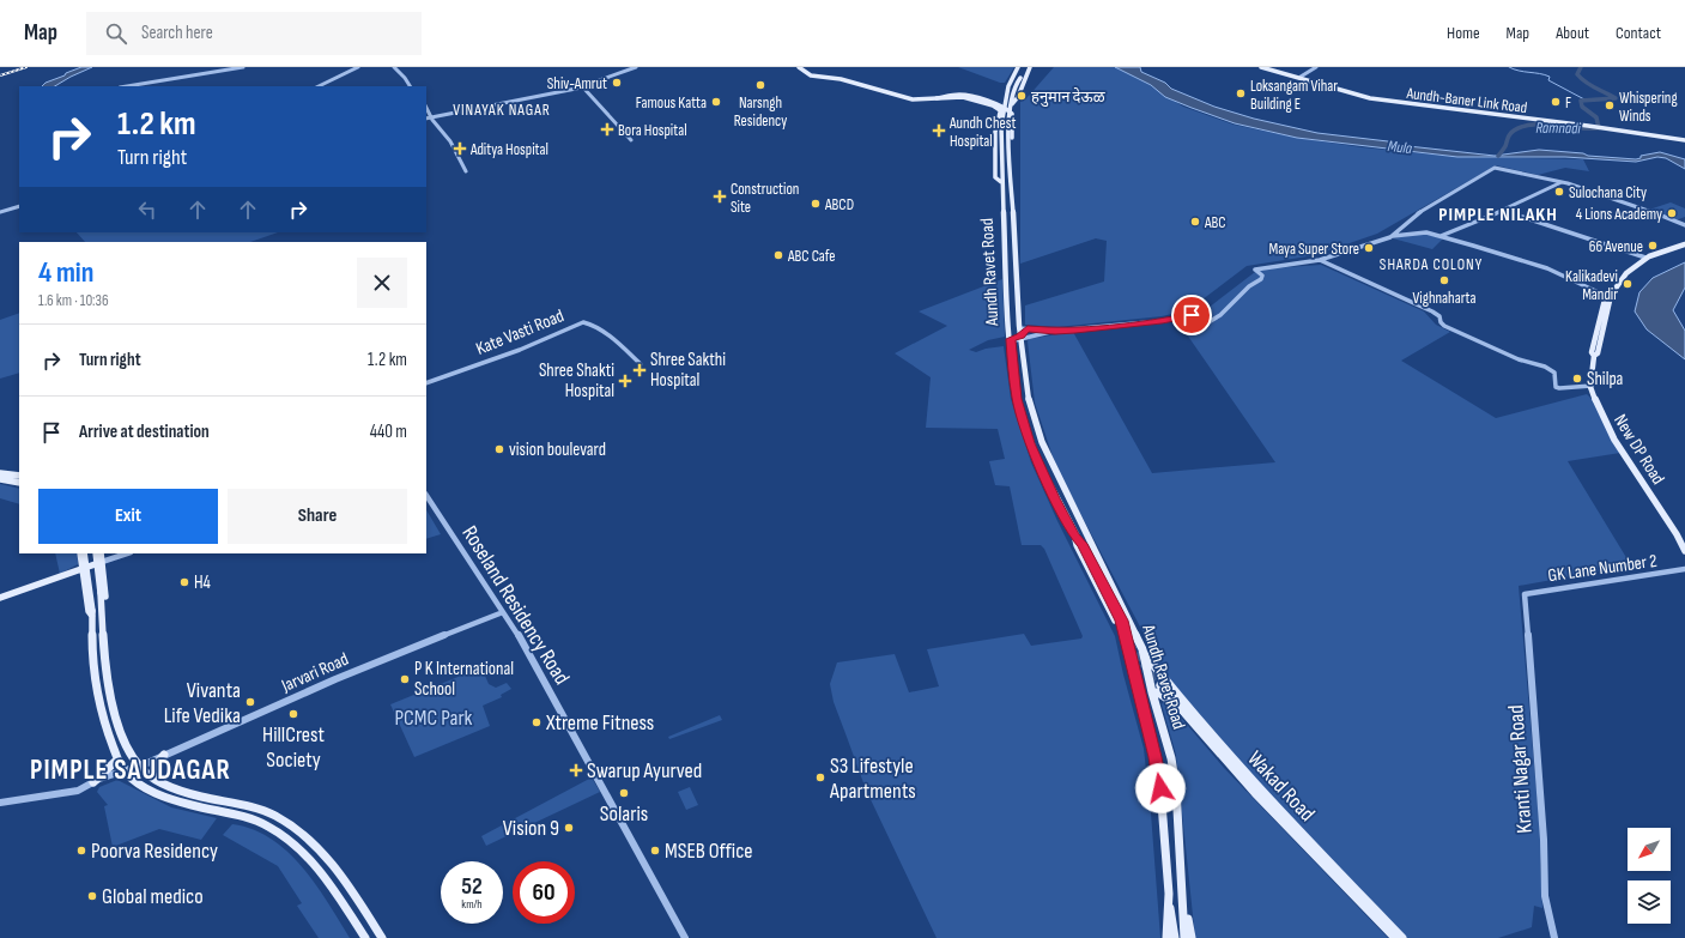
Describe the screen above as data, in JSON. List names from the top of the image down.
{
  "streets": {
    "main road": [
      "Aundh-Baner Link Road",
      "Aundh Ravet Road",
      "New DP Road",
      "Wakad Road"
    ],
    "street": [
      "Kate Vasti Road",
      "GK Lane Number 2",
      "Roseland Residency Road",
      "Jarvari Road",
      "Kranti Nagar Road"
    ]
  },
  "crossings": [
    ["Aundh Ravet Road", "Wakad Road"],
    ["GK Lane Number 2", "Kranti Nagar Road"],
    ["Roseland Residency Road", "Jarvari Road"]
  ],
  "districts": [
    "VINAYAK NAGAR",
    "PIMPLE NILAKH",
    "SHARDA COLONY",
    "PIMPLE SAUDAGAR"
  ],
  "water": ["Ramnadi", "Mula"],
  "parks": ["PCMC Park"],
  "places": {
    "other": [
      "Shiv-Amrut",
      "Narsngh Residency",
      "Loksangam Vihar Building E",
      "हनुमान देऊळ",
      "Famous Katta",
      "F",
      "Whispering Winds",
      "Sulochana City",
      "ABCD",
      "4 Lions Academy",
      "ABC",
      "66 Avenue",
      "Maya Super Store",
      "ABC Cafe",
      "Vighnaharta",
      "Kalikadevi Mandir",
      "Shilpa",
      "vision boulevard",
      "H4",
      "P K International School",
      "Vivanta Life Vedika",
      "HillCrest Society",
      "Xtreme Fitness",
      "S3 Lifestyle Apartments",
      "Solaris",
      "Vision 9",
      "Poorva Residency",
      "MSEB Office",
      "Global medico"
    ],
    "health": [
      "Bora Hospital",
      "Aundh Chest Hospital",
      "Aditya Hospital",
      "Construction Site",
      "Shree Sakthi Hospital",
      "Shree Shakti Hospital",
      "Swarup Ayurved"
    ]
  },
  "north": "bottom left",
  "page": {
    "header": "Map",
    "search": "Search here",
    "nav": [
      "Home",
      "Map",
      "About",
      "Contact"
    ],
    "turn": ["1.2 km", "Turn right"],
    "heading": ["4 min", "1.6 km · 10:36"],
    "list": [
      {
        "name": "Turn right",
        "value": "1.2 km"
      },
      {
        "name": "Arrive at destination",
        "value": "440 m"
      }
    ],
    "buttons": ["Exit", "Share"],
    "speed": "52 km/h",
    "limit": "60"
  }
}
